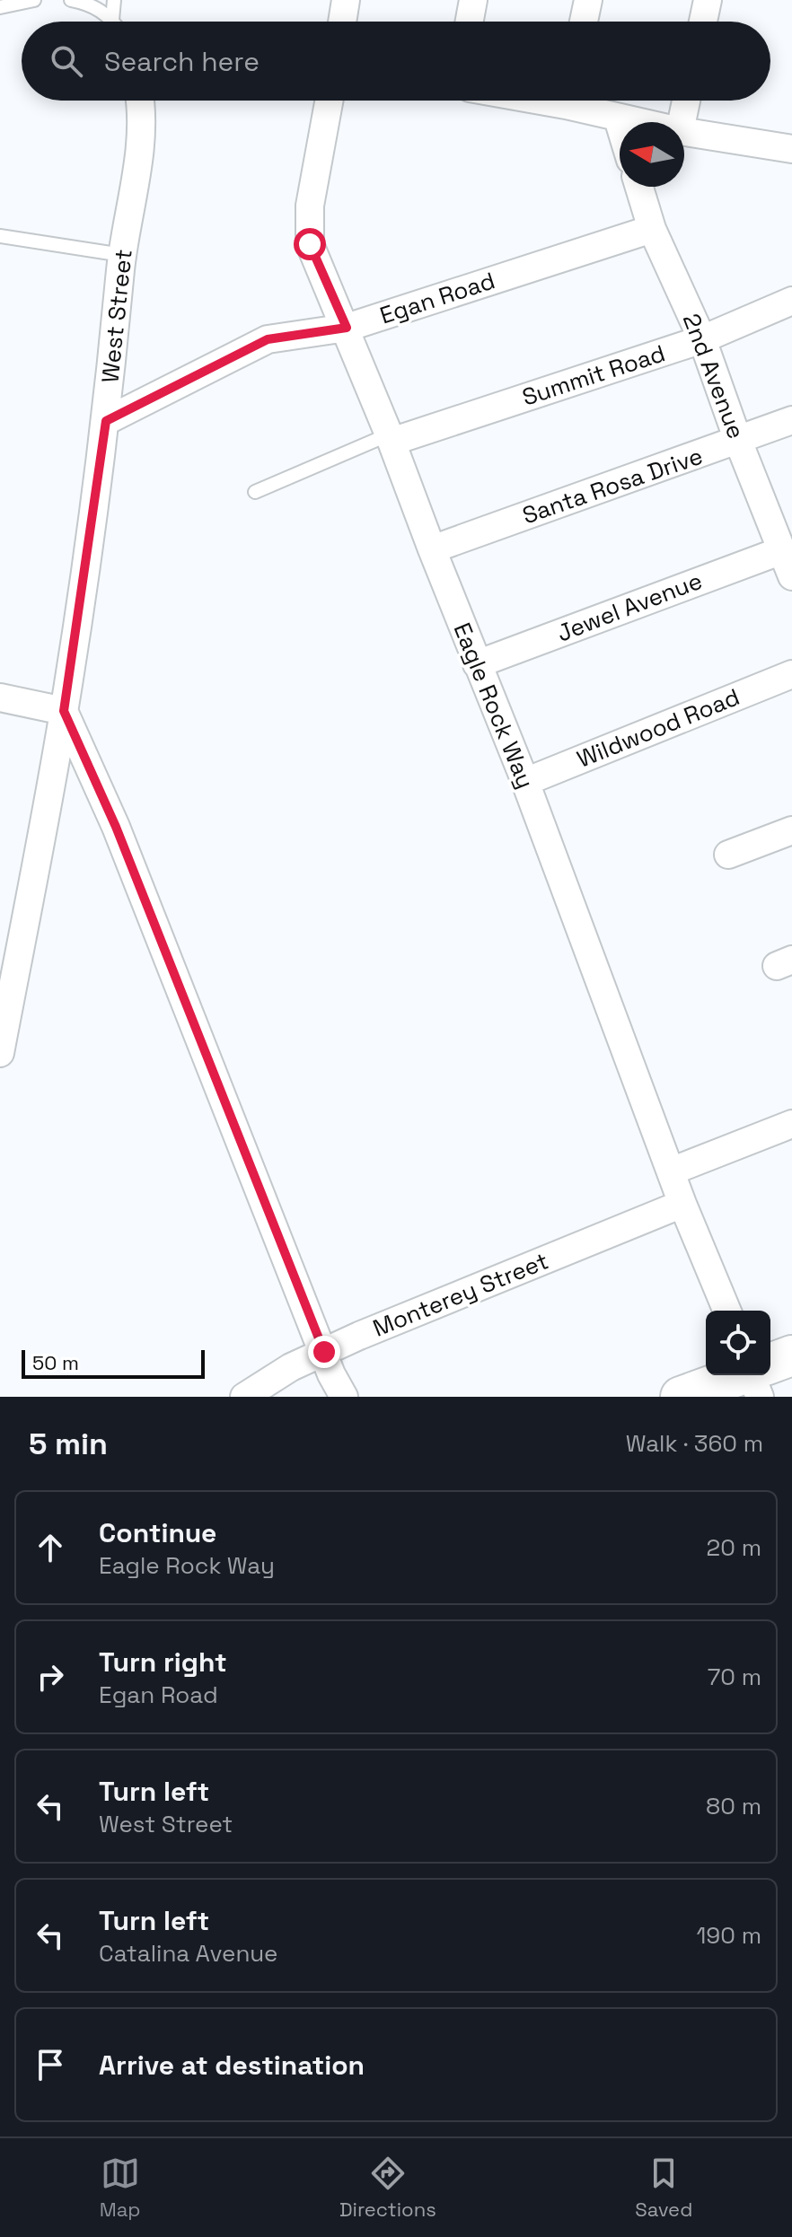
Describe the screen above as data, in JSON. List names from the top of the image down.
{
  "streets": {
    "street": [
      "Egan Road",
      "West Street",
      "Summit Road",
      "2nd Avenue",
      "Santa Rosa Drive",
      "Jewel Avenue",
      "Eagle Rock Way",
      "Wildwood Road",
      "Monterey Street"
    ]
  },
  "crossings": [
    ["Egan Road", "West Street"],
    ["Egan Road", "2nd Avenue"],
    ["Egan Road", "Eagle Rock Way"],
    ["Summit Road", "2nd Avenue"],
    ["Summit Road", "Eagle Rock Way"],
    ["2nd Avenue", "Santa Rosa Drive"],
    ["2nd Avenue", "Jewel Avenue"],
    ["Santa Rosa Drive", "Eagle Rock Way"],
    ["Jewel Avenue", "Eagle Rock Way"],
    ["Eagle Rock Way", "Wildwood Road"],
    ["Eagle Rock Way", "Monterey Street"]
  ],
  "scale_bar": "50 m",
  "north": "left",
  "page": {
    "search": "Search here",
    "scale": "50 m",
    "heading": ["5 min", "Walk · 360 m"],
    "list": [
      ["Continue", "Eagle Rock Way", "20 m"],
      ["Turn right", "Egan Road", "70 m"],
      ["Turn left", "West Street", "80 m"],
      ["Turn left", "Catalina Avenue", "190 m"],
      "Arrive at destination"
    ],
    "nav": ["Map", "Directions", "Saved"]
  }
}
